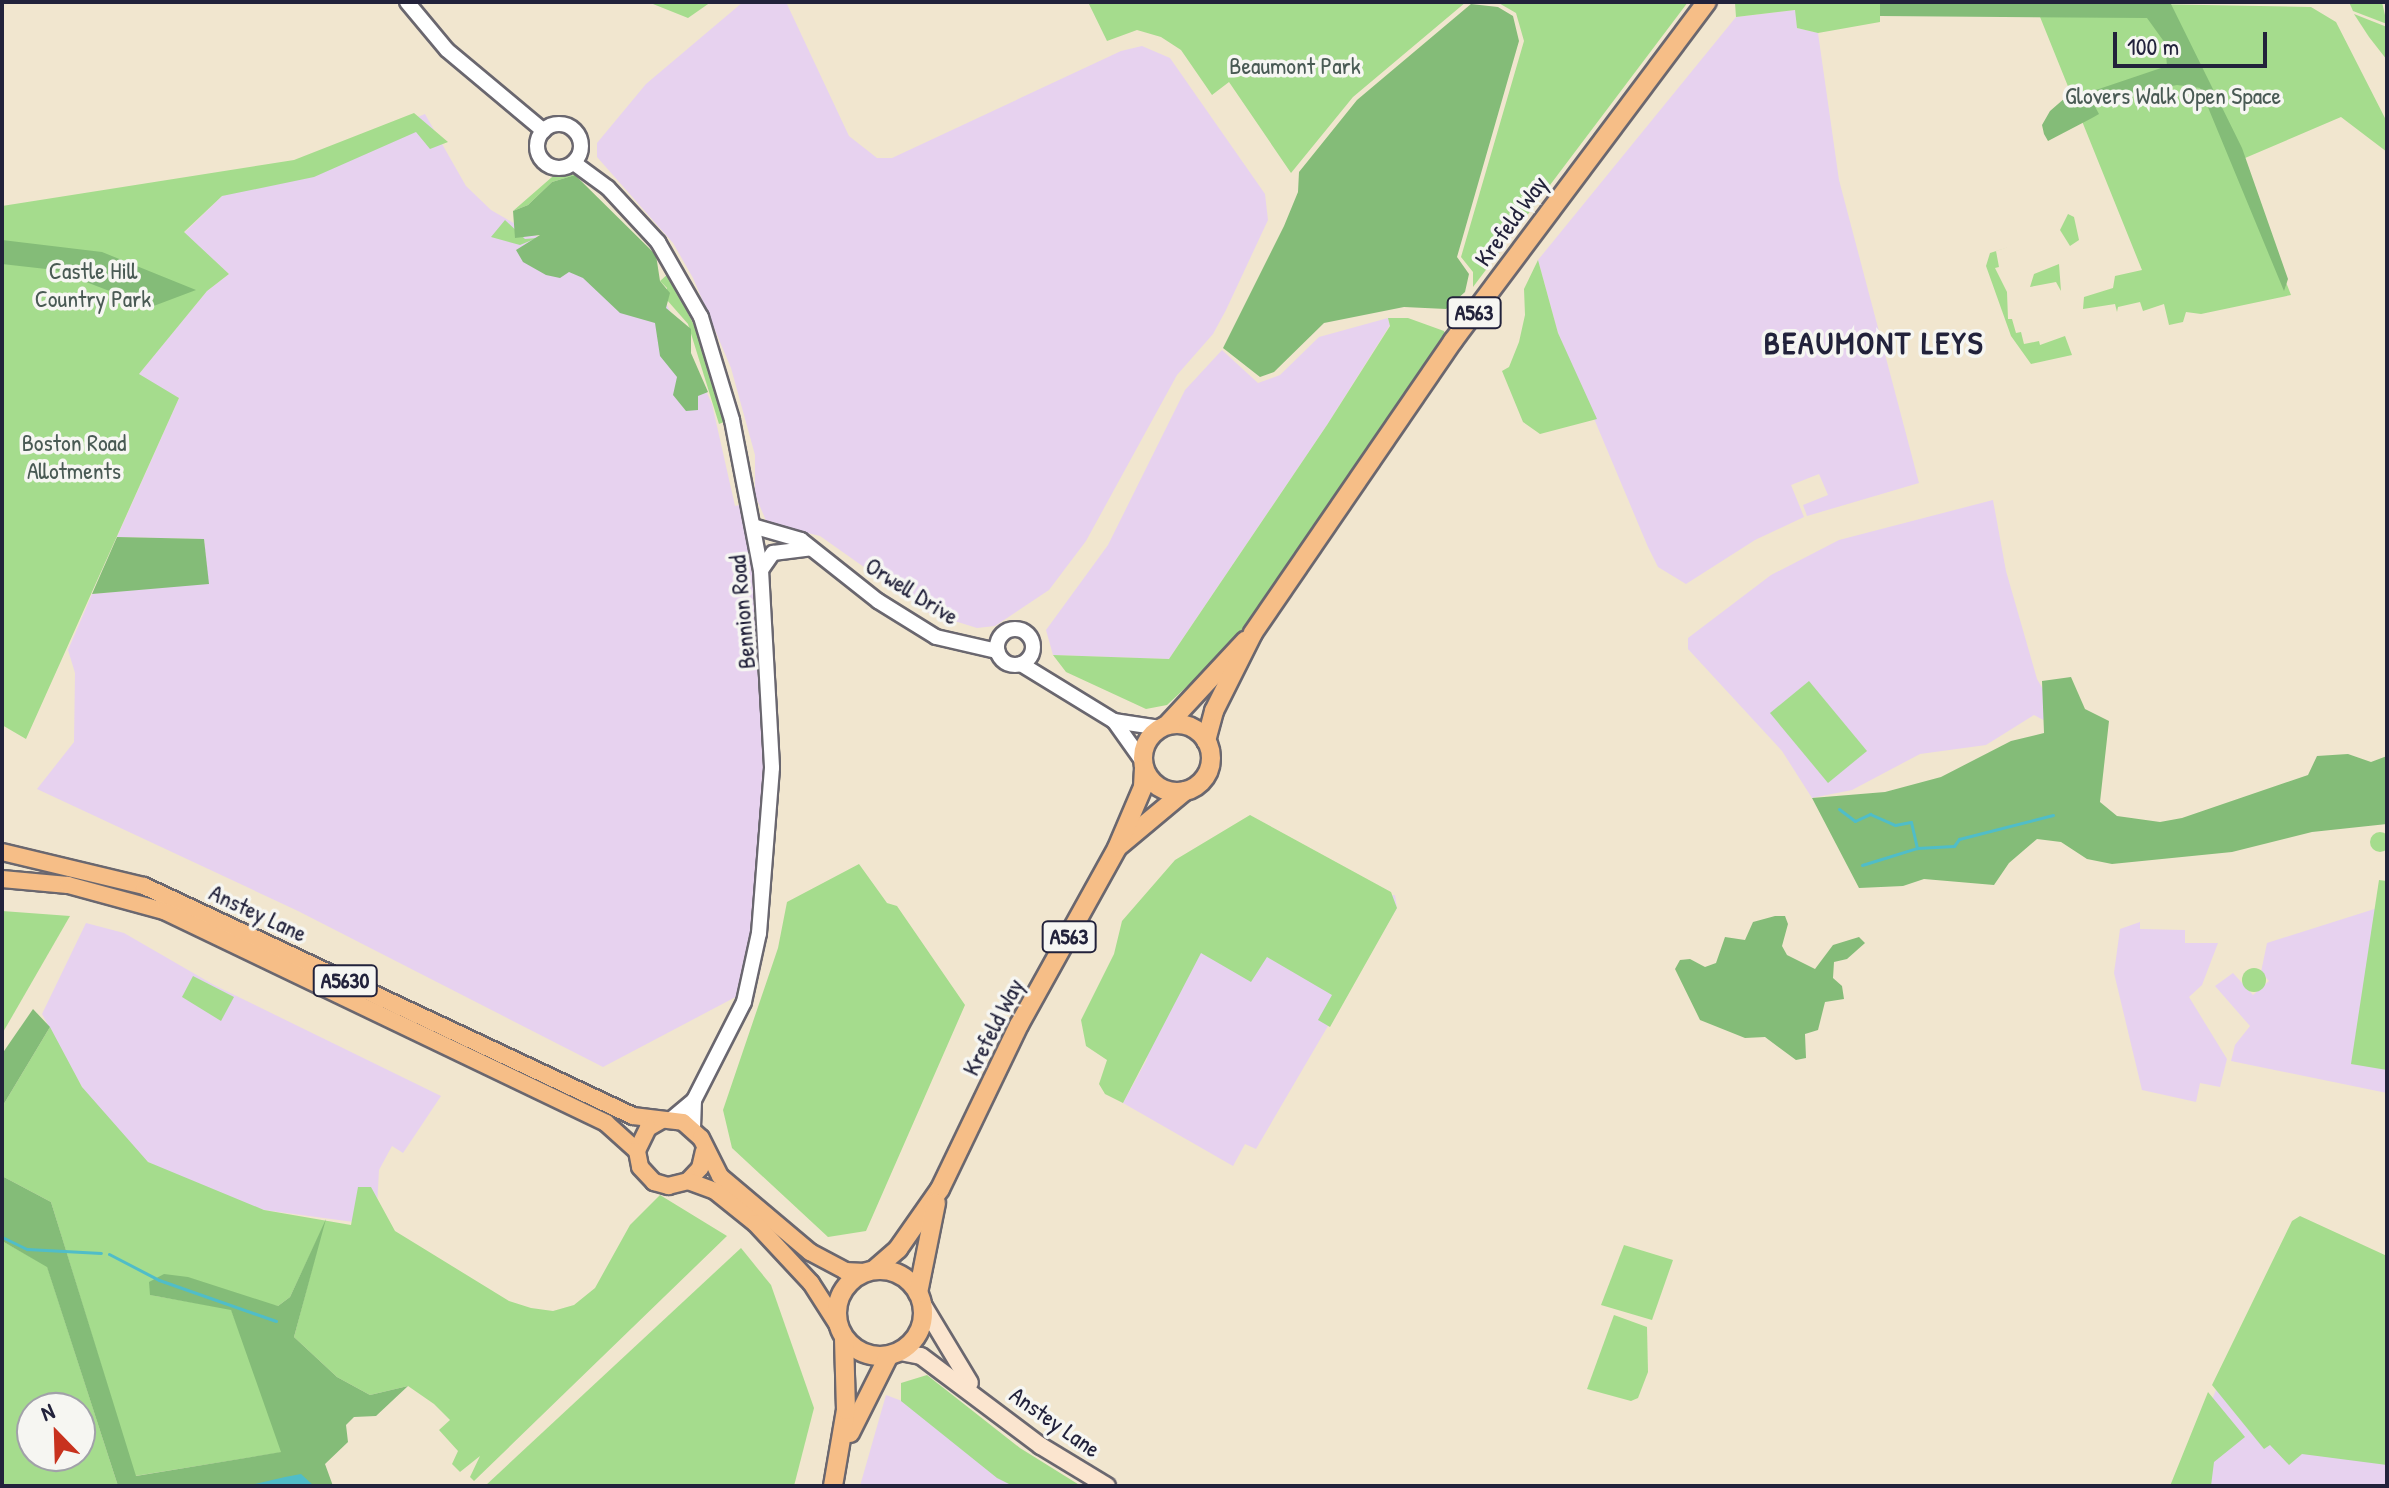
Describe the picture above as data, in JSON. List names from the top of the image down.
{
  "streets": {
    "highway": ["Krefeld Way", "A563"],
    "main road": ["Anstey Lane", "A5630"],
    "street": ["Orwell Drive", "Bennion Road"]
  },
  "crossings": [
    ["Krefeld Way", "Anstey Lane"],
    ["Orwell Drive", "Bennion Road"],
    ["Bennion Road", "Anstey Lane"]
  ],
  "districts": ["BEAUMONT LEYS"],
  "parks": [
    "Beaumont Park",
    "Glovers Walk Open Space",
    "Castle Hill Country Park",
    "Boston Road Allotments"
  ],
  "scale_bar": "100 m",
  "north": "top left"
}
